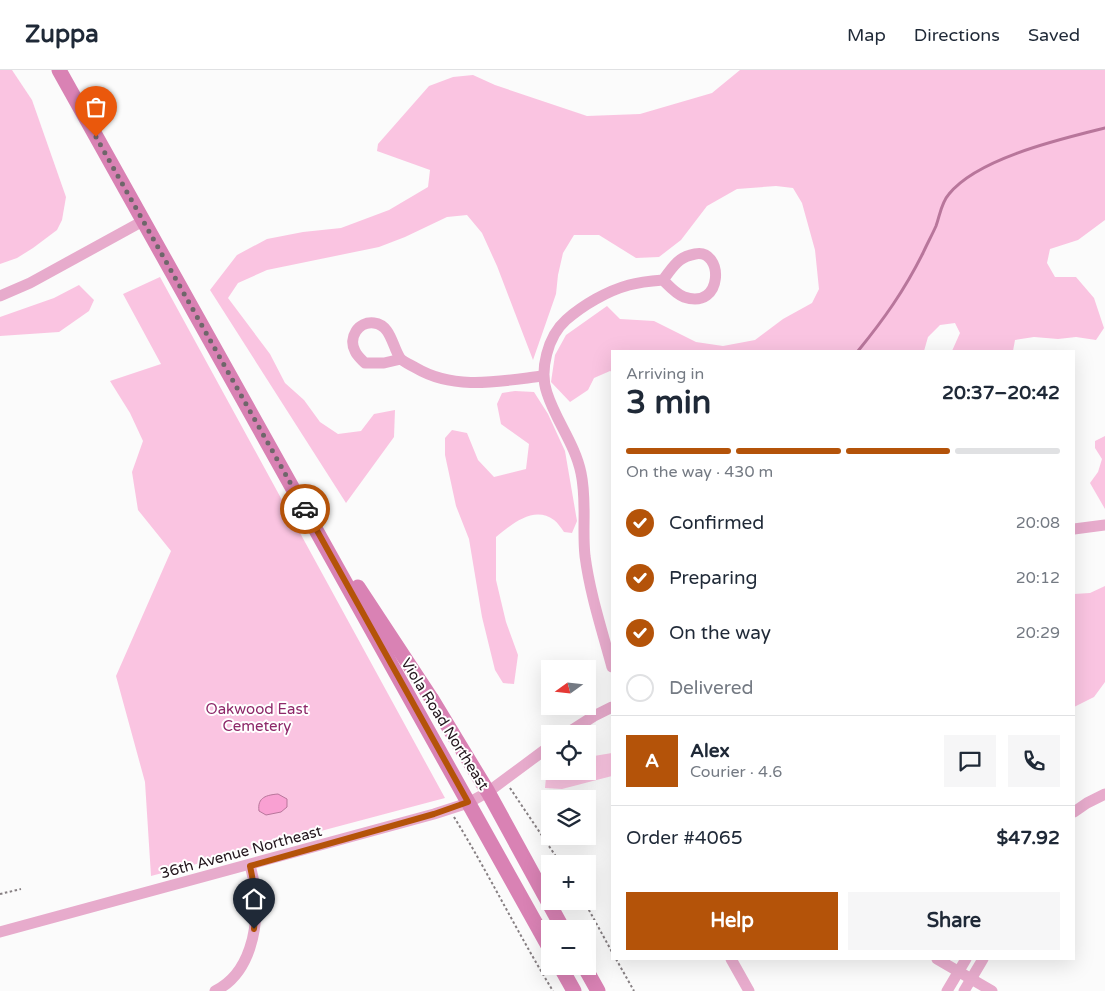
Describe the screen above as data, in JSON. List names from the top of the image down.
{
  "streets": {
    "main road": ["Viola Road Northeast"],
    "street": ["36th Avenue Northeast"]
  },
  "crossings": [
    ["Viola Road Northeast", "36th Avenue Northeast"]
  ],
  "parks": ["Oakwood East Cemetery"],
  "north": "left",
  "page": {
    "header": "Zuppa",
    "nav": ["Map", "Directions", "Saved"],
    "heading": ["3 min", "Arriving in", "20:37–20:42"],
    "panel": [
      "Alex",
      "Courier · 4.6",
      "Order #4065",
      "$47.92"
    ],
    "bar": "On the way · 430 m",
    "list": [
      ["Confirmed", "20:08"],
      ["Preparing", "20:12"],
      ["On the way", "20:29"],
      "Delivered"
    ],
    "map_buttons": ["+", "−"],
    "round": "A",
    "buttons": ["Help", "Share"]
  }
}
